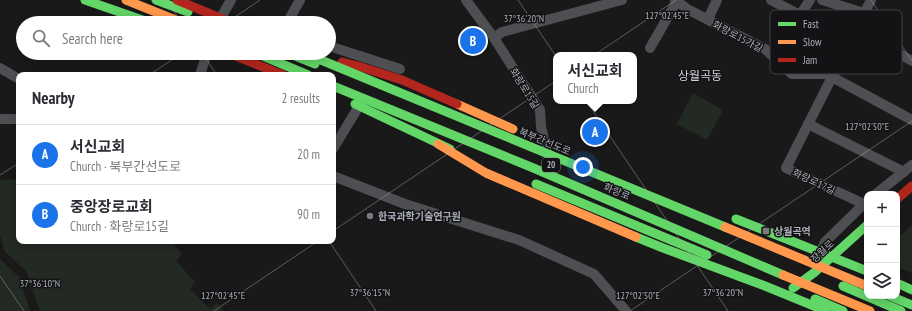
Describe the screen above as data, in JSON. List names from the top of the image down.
{
  "streets": {
    "main road": [
      "북부간선도로",
      "20",
      "화랑로",
      "장월로"
    ],
    "street": ["화랑로15가길", "화랑로15길", "화랑로17길"]
  },
  "crossings": [
    ["화랑로15가길", "화랑로17길"],
    ["20", "장월로"],
    ["화랑로17길", "화랑로"],
    ["화랑로17길", "장월로"],
    ["화랑로", "장월로"]
  ],
  "districts": ["상월곡동"],
  "places": {
    "other": ["한국과학기술연구원"],
    "transit": ["상월곡역"]
  },
  "legend": ["Fast", "Slow", "Jam"],
  "page": {
    "search": "Search here",
    "pins": ["B", "A"],
    "popup": ["서신교회", "Church"],
    "heading": ["Nearby", "2 results"],
    "list": [
      {
        "mark": "A",
        "name": "서신교회",
        "note": "Church · 북부간선도로",
        "value": "20 m"
      },
      {
        "mark": "B",
        "name": "중앙장로교회",
        "note": "Church · 화랑로15길",
        "value": "90 m"
      }
    ],
    "map_buttons": ["+", "−"]
  },
  "coordinates": [
    "127°02'45\"E",
    "37°36'20\"N",
    "127°02'50\"E",
    "37°36'10\"N",
    "37°36'15\"N"
  ]
}
